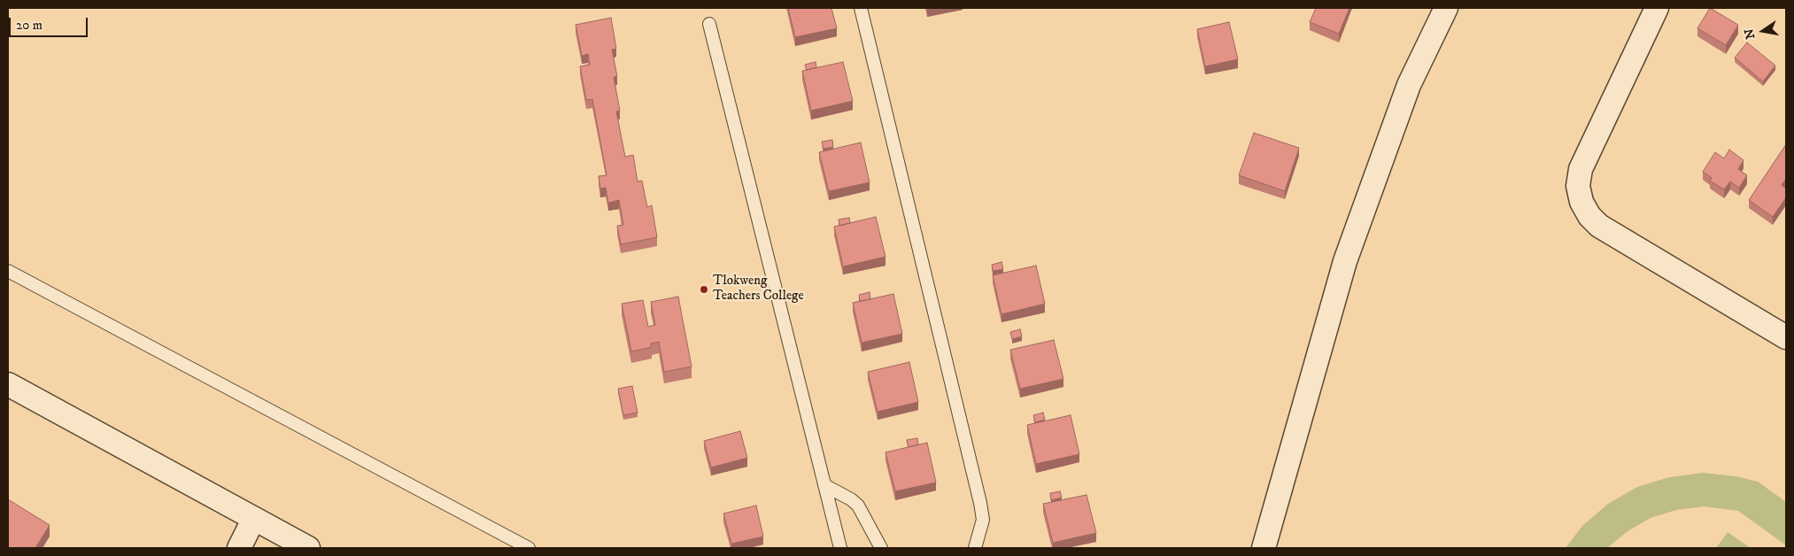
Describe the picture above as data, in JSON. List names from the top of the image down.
{
  "places": ["Tlokweng Teachers College"],
  "scale_bar": "20 m",
  "north": "left"
}
